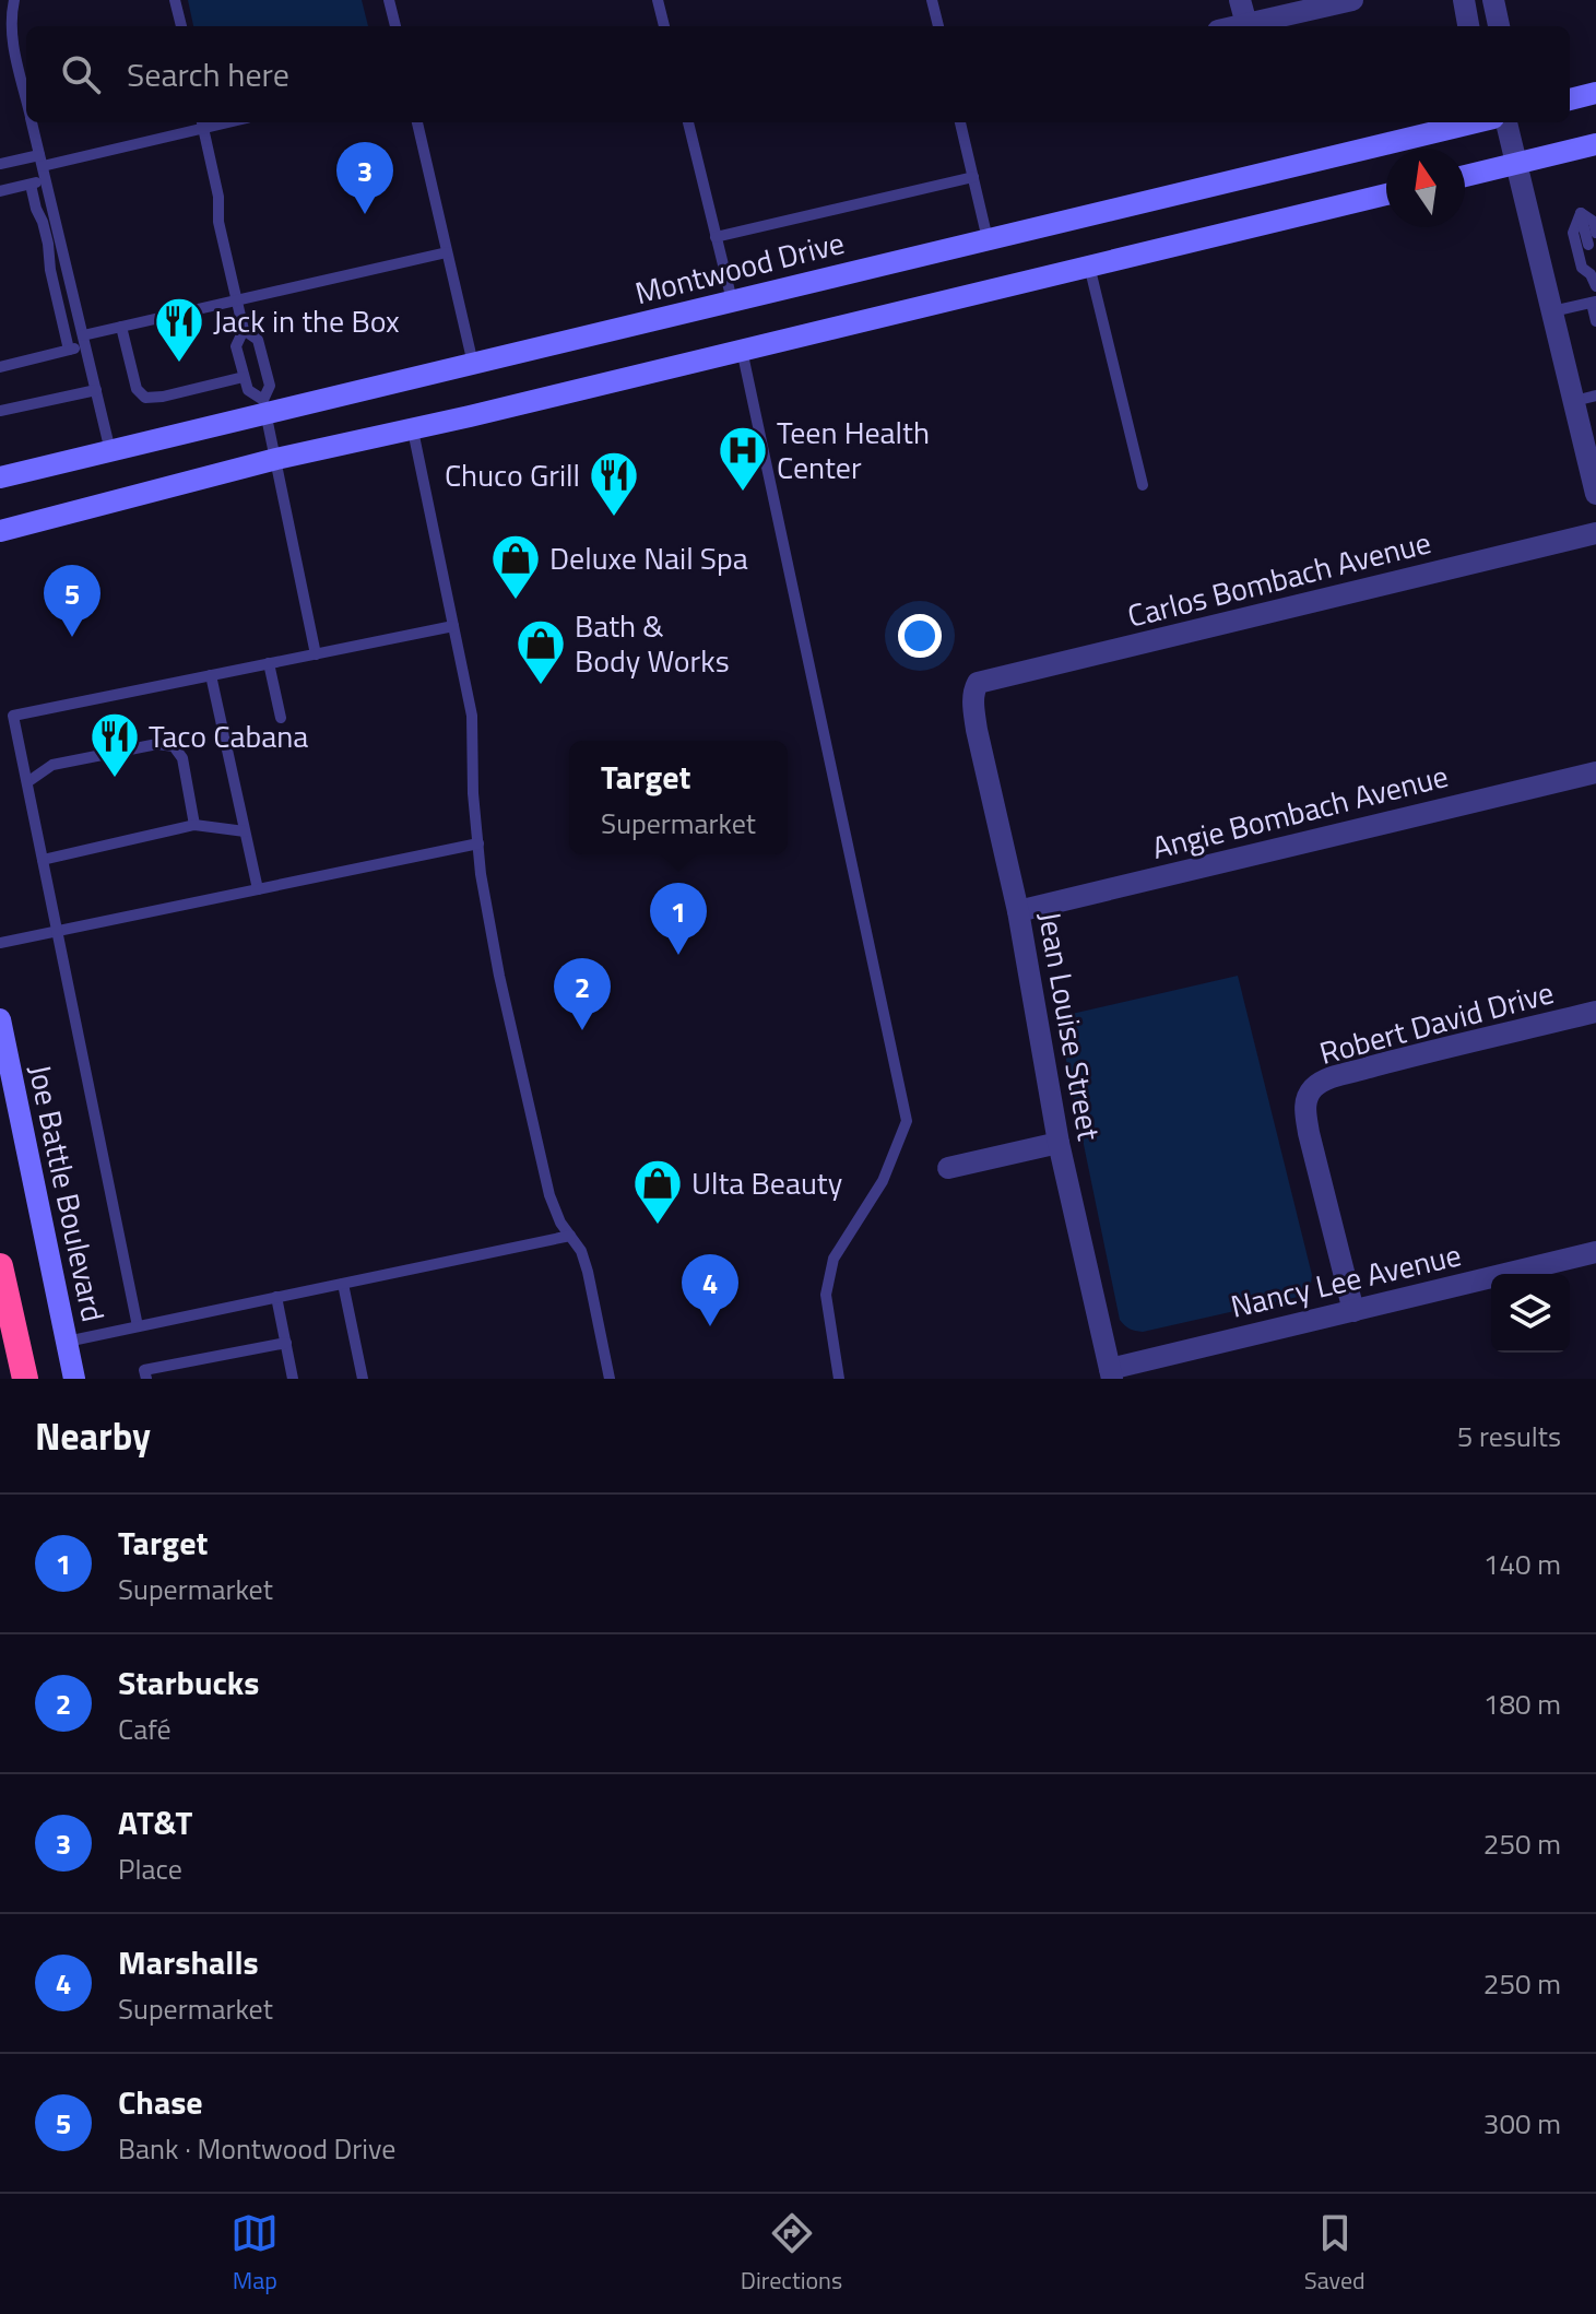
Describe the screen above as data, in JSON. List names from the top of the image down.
{
  "streets": {
    "street": [
      "Montwood Drive",
      "Carlos Bombach Avenue",
      "Angie Bombach Avenue",
      "Robert David Drive",
      "Jean Louise Street",
      "Joe Battle Boulevard",
      "Nancy Lee Avenue"
    ]
  },
  "crossings": [
    ["Carlos Bombach Avenue", "Jean Louise Street"],
    ["Angie Bombach Avenue", "Jean Louise Street"],
    ["Robert David Drive", "Nancy Lee Avenue"],
    ["Jean Louise Street", "Nancy Lee Avenue"]
  ],
  "places": {
    "restaurant": ["Jack in the Box", "Chuco Grill", "Taco Cabana"],
    "hospital": ["Teen Health Center"],
    "shop": ["Deluxe Nail Spa", "Bath & Body Works", "Ulta Beauty"]
  },
  "north": "top",
  "page": {
    "search": "Search here",
    "pins": [
      "3",
      "5",
      "1",
      "2",
      "4"
    ],
    "popup": ["Target", "Supermarket"],
    "heading": ["Nearby", "5 results"],
    "list": [
      {
        "mark": "1",
        "name": "Target",
        "note": "Supermarket",
        "value": "140 m"
      },
      {
        "mark": "2",
        "name": "Starbucks",
        "note": "Café",
        "value": "180 m"
      },
      {
        "mark": "3",
        "name": "AT&T",
        "note": "Place",
        "value": "250 m"
      },
      {
        "mark": "4",
        "name": "Marshalls",
        "note": "Supermarket",
        "value": "250 m"
      },
      {
        "mark": "5",
        "name": "Chase",
        "note": "Bank · Montwood Drive",
        "value": "300 m"
      }
    ],
    "nav": ["Map", "Directions", "Saved"]
  }
}
